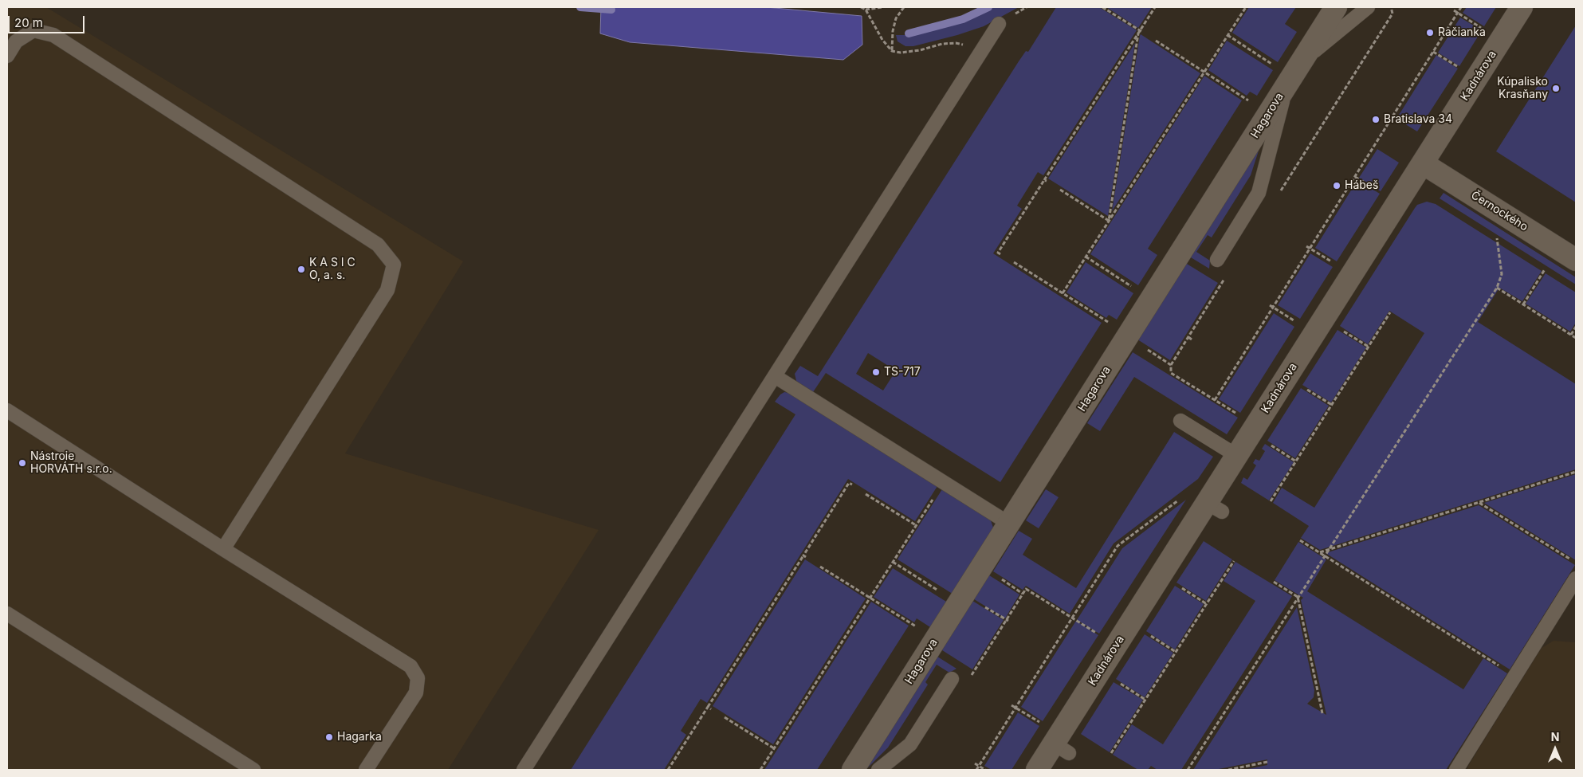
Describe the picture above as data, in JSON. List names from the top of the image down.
{
  "streets": {
    "street": ["Kadnárova", "Hagarova", "Černockého"]
  },
  "crossings": [
    ["Kadnárova", "Černockého"]
  ],
  "places": [
    "Račianka",
    "Kúpalisko Krasňany",
    "Bratislava 34",
    "Hábeš",
    "K A S I C O, a. s.",
    "TS-717",
    "Nástroje HORVÁTH s.r.o.",
    "Hagarka"
  ],
  "scale_bar": "20 m",
  "north": "top"
}
